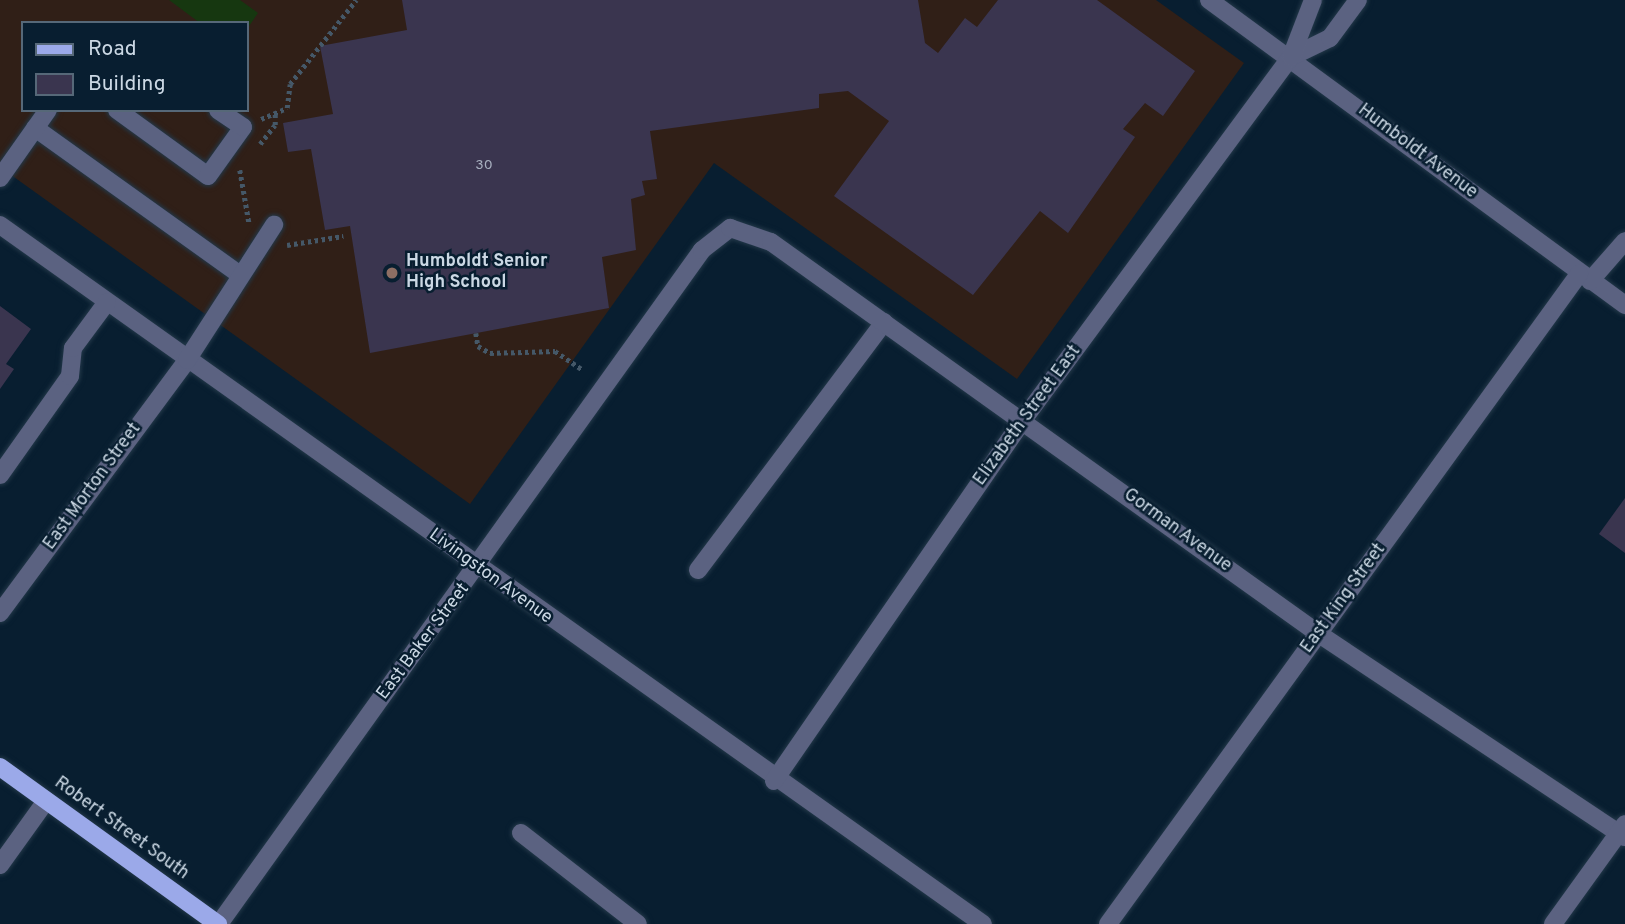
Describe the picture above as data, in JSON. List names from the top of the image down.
{
  "streets": {
    "main road": ["Robert Street South"],
    "street": [
      "Humboldt Avenue",
      "Elizabeth Street East",
      "East Morton Street",
      "Gorman Avenue",
      "Livingston Avenue",
      "East King Street",
      "East Baker Street"
    ]
  },
  "crossings": [
    ["Humboldt Avenue", "Elizabeth Street East"],
    ["Humboldt Avenue", "East King Street"],
    ["Elizabeth Street East", "Gorman Avenue"],
    ["Elizabeth Street East", "Livingston Avenue"],
    ["East Morton Street", "Livingston Avenue"],
    ["Gorman Avenue", "East King Street"],
    ["Gorman Avenue", "East Baker Street"],
    ["Livingston Avenue", "East Baker Street"],
    ["East Baker Street", "Robert Street South"]
  ],
  "places": ["Humboldt Senior High School"],
  "house_numbers": ["30"],
  "legend": ["Road", "Building"]
}
